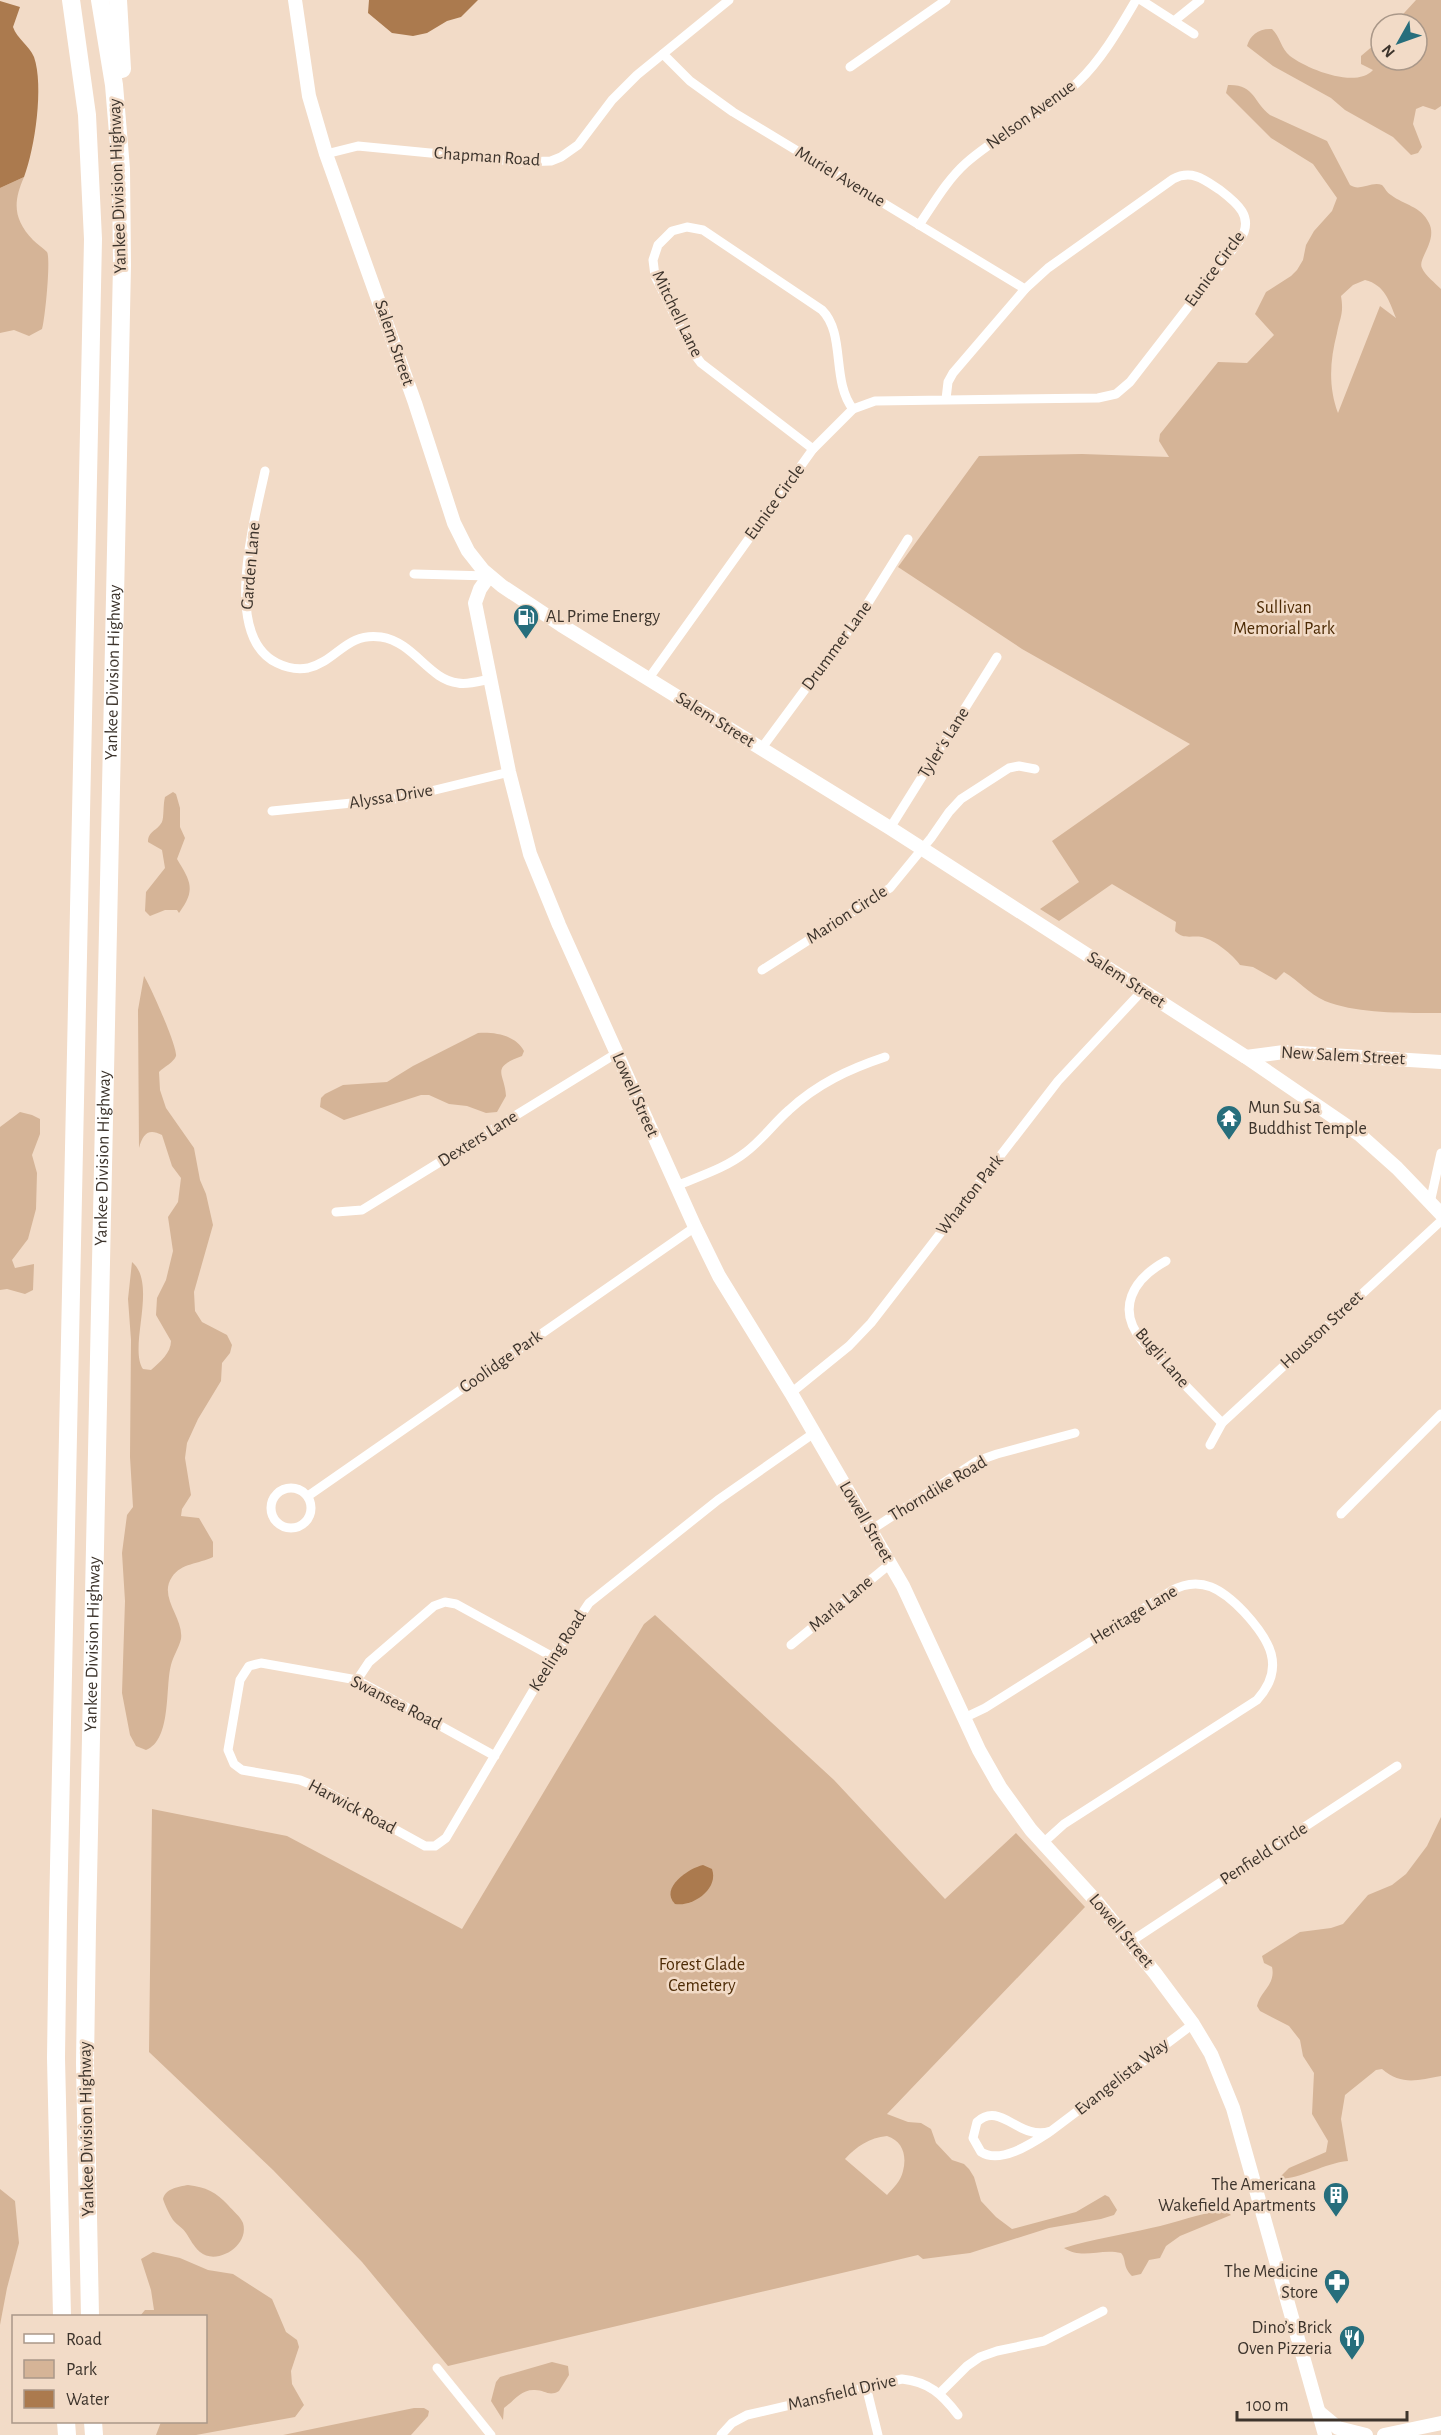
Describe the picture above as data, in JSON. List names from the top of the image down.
{
  "streets": {
    "highway": ["Yankee Division Highway"],
    "main road": ["Salem Street", "New Salem Street", "Lowell Street"],
    "street": [
      "Nelson Avenue",
      "Chapman Road",
      "Muriel Avenue",
      "Eunice Circle",
      "Mitchell Lane",
      "Garden Lane",
      "Drummer Lane",
      "Tyler's Lane",
      "Alyssa Drive",
      "Marion Circle",
      "Dexters Lane",
      "Wharton Park",
      "Houston Street",
      "Bugli Lane",
      "Coolidge Park",
      "Thorndike Road",
      "Marla Lane",
      "Heritage Lane",
      "Keeling Road",
      "Swansea Road",
      "Harwick Road",
      "Penfield Circle",
      "Evangelista Way",
      "Mansfield Drive"
    ]
  },
  "crossings": [
    ["Nelson Avenue", "Muriel Avenue"],
    ["Chapman Road", "Muriel Avenue"],
    ["Chapman Road", "Salem Street"],
    ["Muriel Avenue", "Eunice Circle"],
    ["Eunice Circle", "Mitchell Lane"],
    ["Eunice Circle", "Salem Street"],
    ["Salem Street", "Drummer Lane"],
    ["Salem Street", "Tyler's Lane"],
    ["Salem Street", "Marion Circle"],
    ["Salem Street", "New Salem Street"],
    ["Salem Street", "Lowell Street"],
    ["Salem Street", "Wharton Park"],
    ["Garden Lane", "Lowell Street"],
    ["Alyssa Drive", "Lowell Street"],
    ["Lowell Street", "Dexters Lane"],
    ["Lowell Street", "Wharton Park"],
    ["Lowell Street", "Coolidge Park"],
    ["Lowell Street", "Thorndike Road"],
    ["Lowell Street", "Marla Lane"],
    ["Lowell Street", "Heritage Lane"],
    ["Lowell Street", "Keeling Road"],
    ["Lowell Street", "Penfield Circle"],
    ["Lowell Street", "Evangelista Way"],
    ["Houston Street", "Bugli Lane"],
    ["Keeling Road", "Swansea Road"],
    ["Keeling Road", "Harwick Road"],
    ["Swansea Road", "Harwick Road"]
  ],
  "parks": ["Sullivan Memorial Park", "Forest Glade Cemetery"],
  "places": {
    "fuel station": ["AL Prime Energy"],
    "temple": ["Mun Su Sa Buddhist Temple"],
    "building": ["The Americana Wakefield Apartments"],
    "pharmacy": ["The Medicine Store"],
    "restaurant": ["Dino’s Brick Oven Pizzeria"]
  },
  "legend": ["Road", "Park", "Water"],
  "scale_bar": "100 m",
  "north": "bottom left"
}
